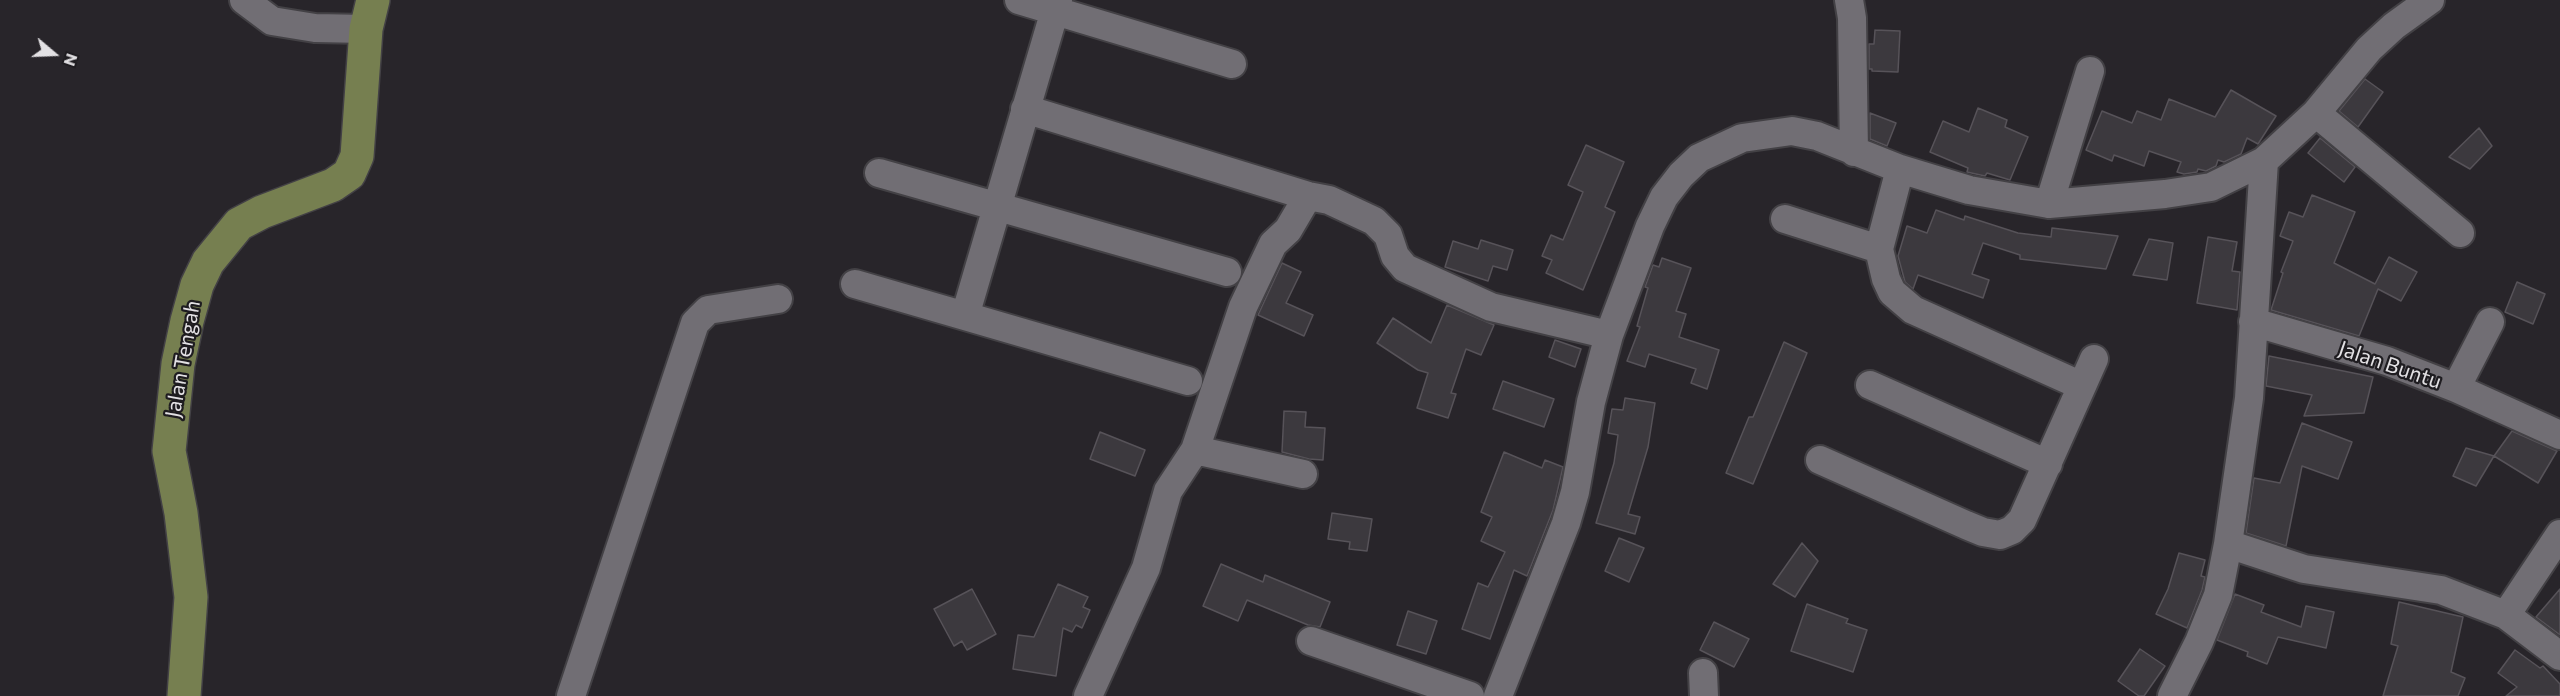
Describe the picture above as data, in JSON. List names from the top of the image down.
{
  "streets": {
    "main road": ["Jalan Tengah"],
    "street": ["Jalan Buntu"]
  },
  "north": "right"
}
